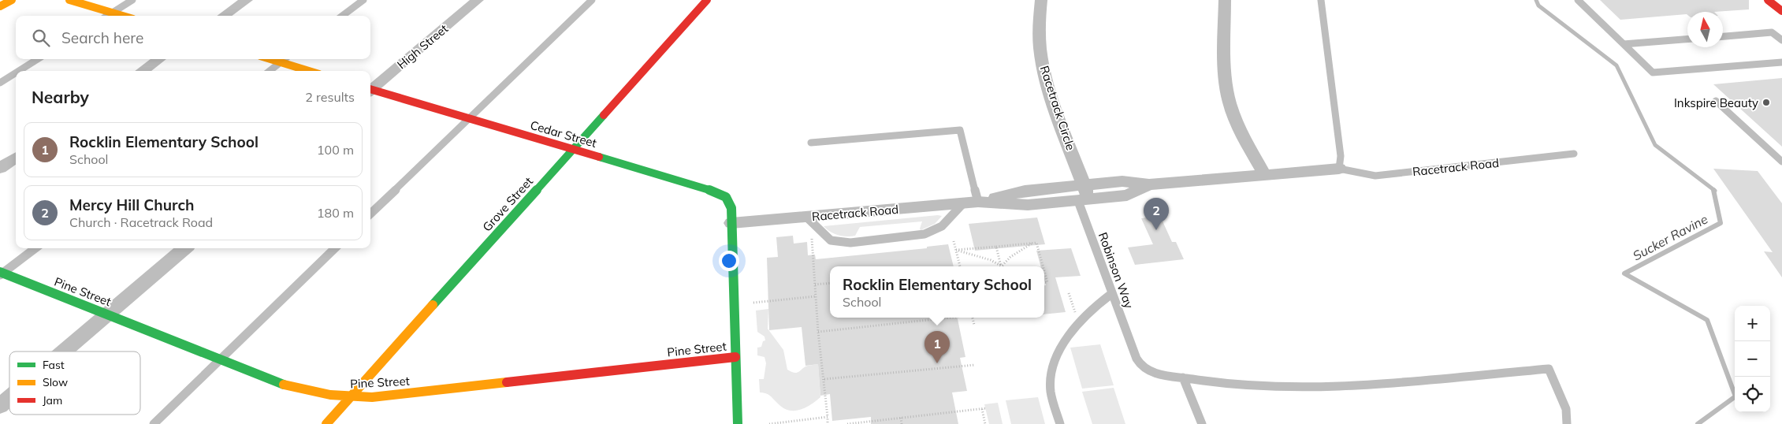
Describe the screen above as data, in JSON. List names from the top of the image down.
{
  "streets": {
    "street": [
      "High Street",
      "Racetrack Circle",
      "Cedar Street",
      "Racetrack Road",
      "Grove Street",
      "Pine Street"
    ],
    "lane": ["Robinson Way"]
  },
  "crossings": [
    ["Racetrack Circle", "Racetrack Road"],
    ["Racetrack Circle", "Robinson Way"],
    ["Cedar Street", "Racetrack Road"],
    ["Cedar Street", "Grove Street"],
    ["Cedar Street", "Pine Street"],
    ["Racetrack Road", "Robinson Way"],
    ["Grove Street", "Pine Street"]
  ],
  "water": ["Sucker Ravine"],
  "places": ["Inkspire Beauty"],
  "legend": ["Fast", "Slow", "Jam"],
  "north": "top",
  "page": {
    "search": "Search here",
    "heading": ["Nearby", "2 results"],
    "list": [
      {
        "mark": "1",
        "name": "Rocklin Elementary School",
        "note": "School",
        "value": "100 m"
      },
      {
        "mark": "2",
        "name": "Mercy Hill Church",
        "note": "Church · Racetrack Road",
        "value": "180 m"
      }
    ],
    "pins": ["2", "1"],
    "popup": ["Rocklin Elementary School", "School"],
    "map_buttons": ["+", "−"]
  }
}
